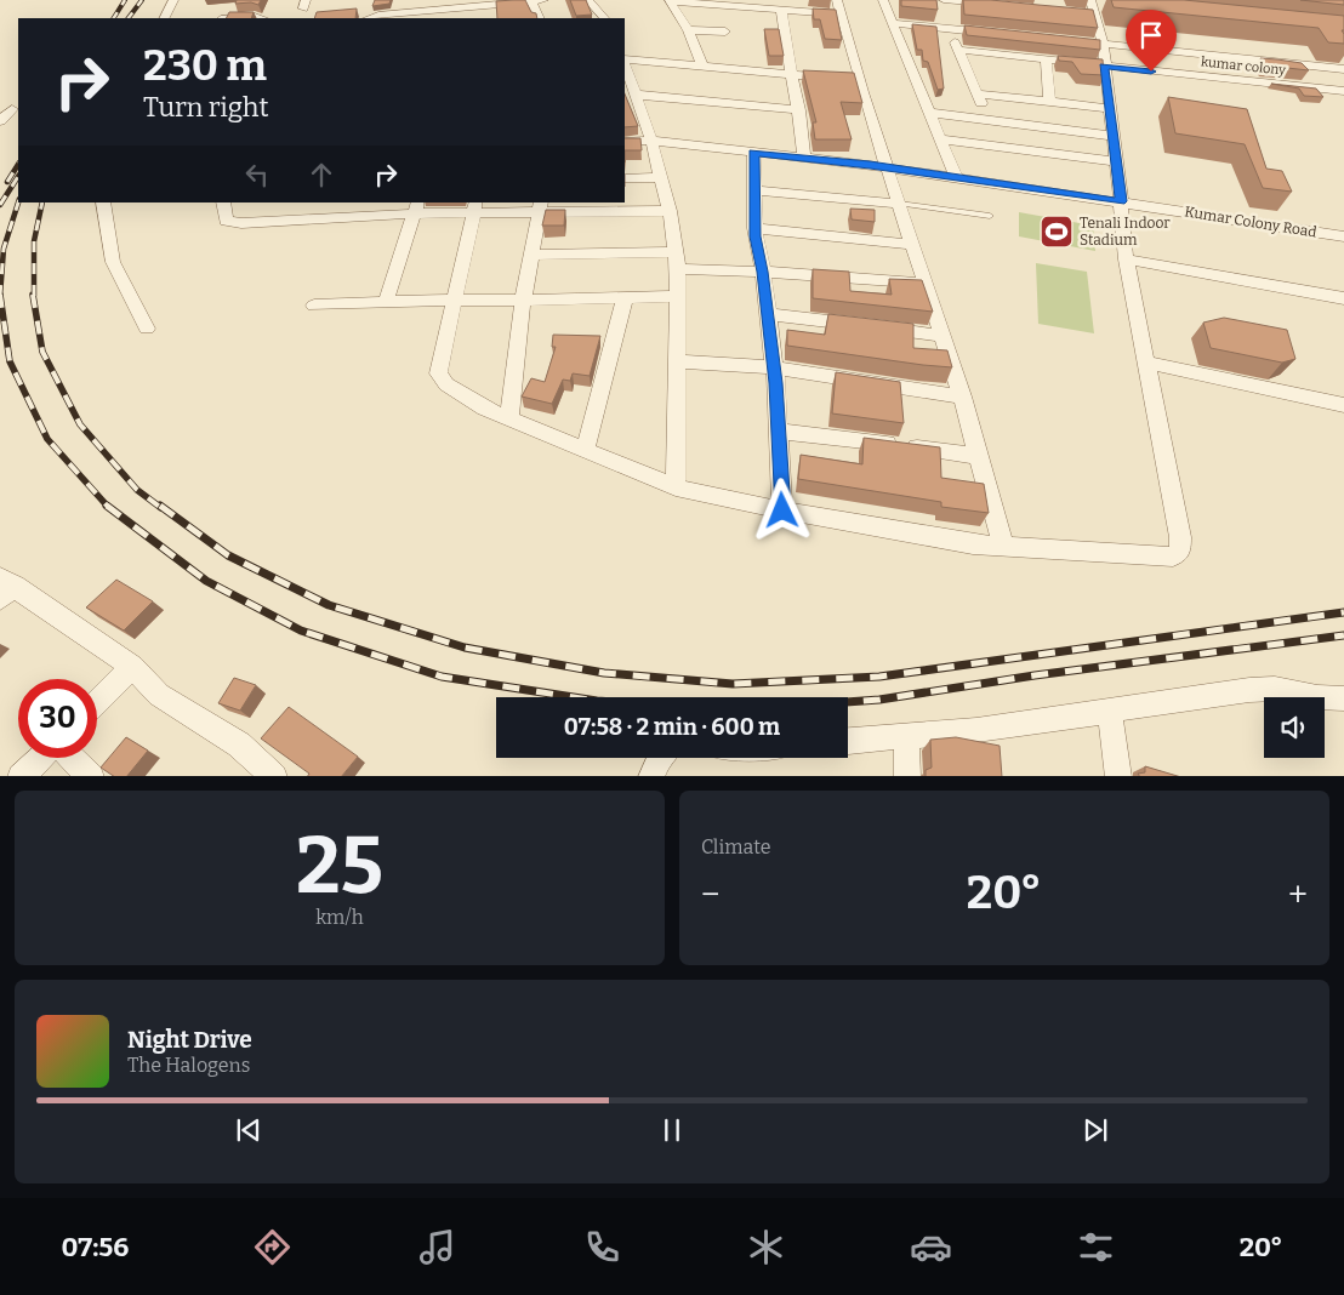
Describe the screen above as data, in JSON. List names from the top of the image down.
{
  "streets": {
    "street": ["kumar colony", "Kumar Colony Road"]
  },
  "places": {
    "sports": ["Tenali Indoor Stadium"]
  },
  "page": {
    "turn": ["230 m", "Turn right"],
    "limit": "30",
    "trip": "07:58 · 2 min · 600 m",
    "tile": [
      ["25", "km/h"],
      "Climate"
    ],
    "heat": ["−", "20°", "+"],
    "song": ["Night Drive", "The Halogens"],
    "tabs": ["07:56", "20°"]
  }
}
